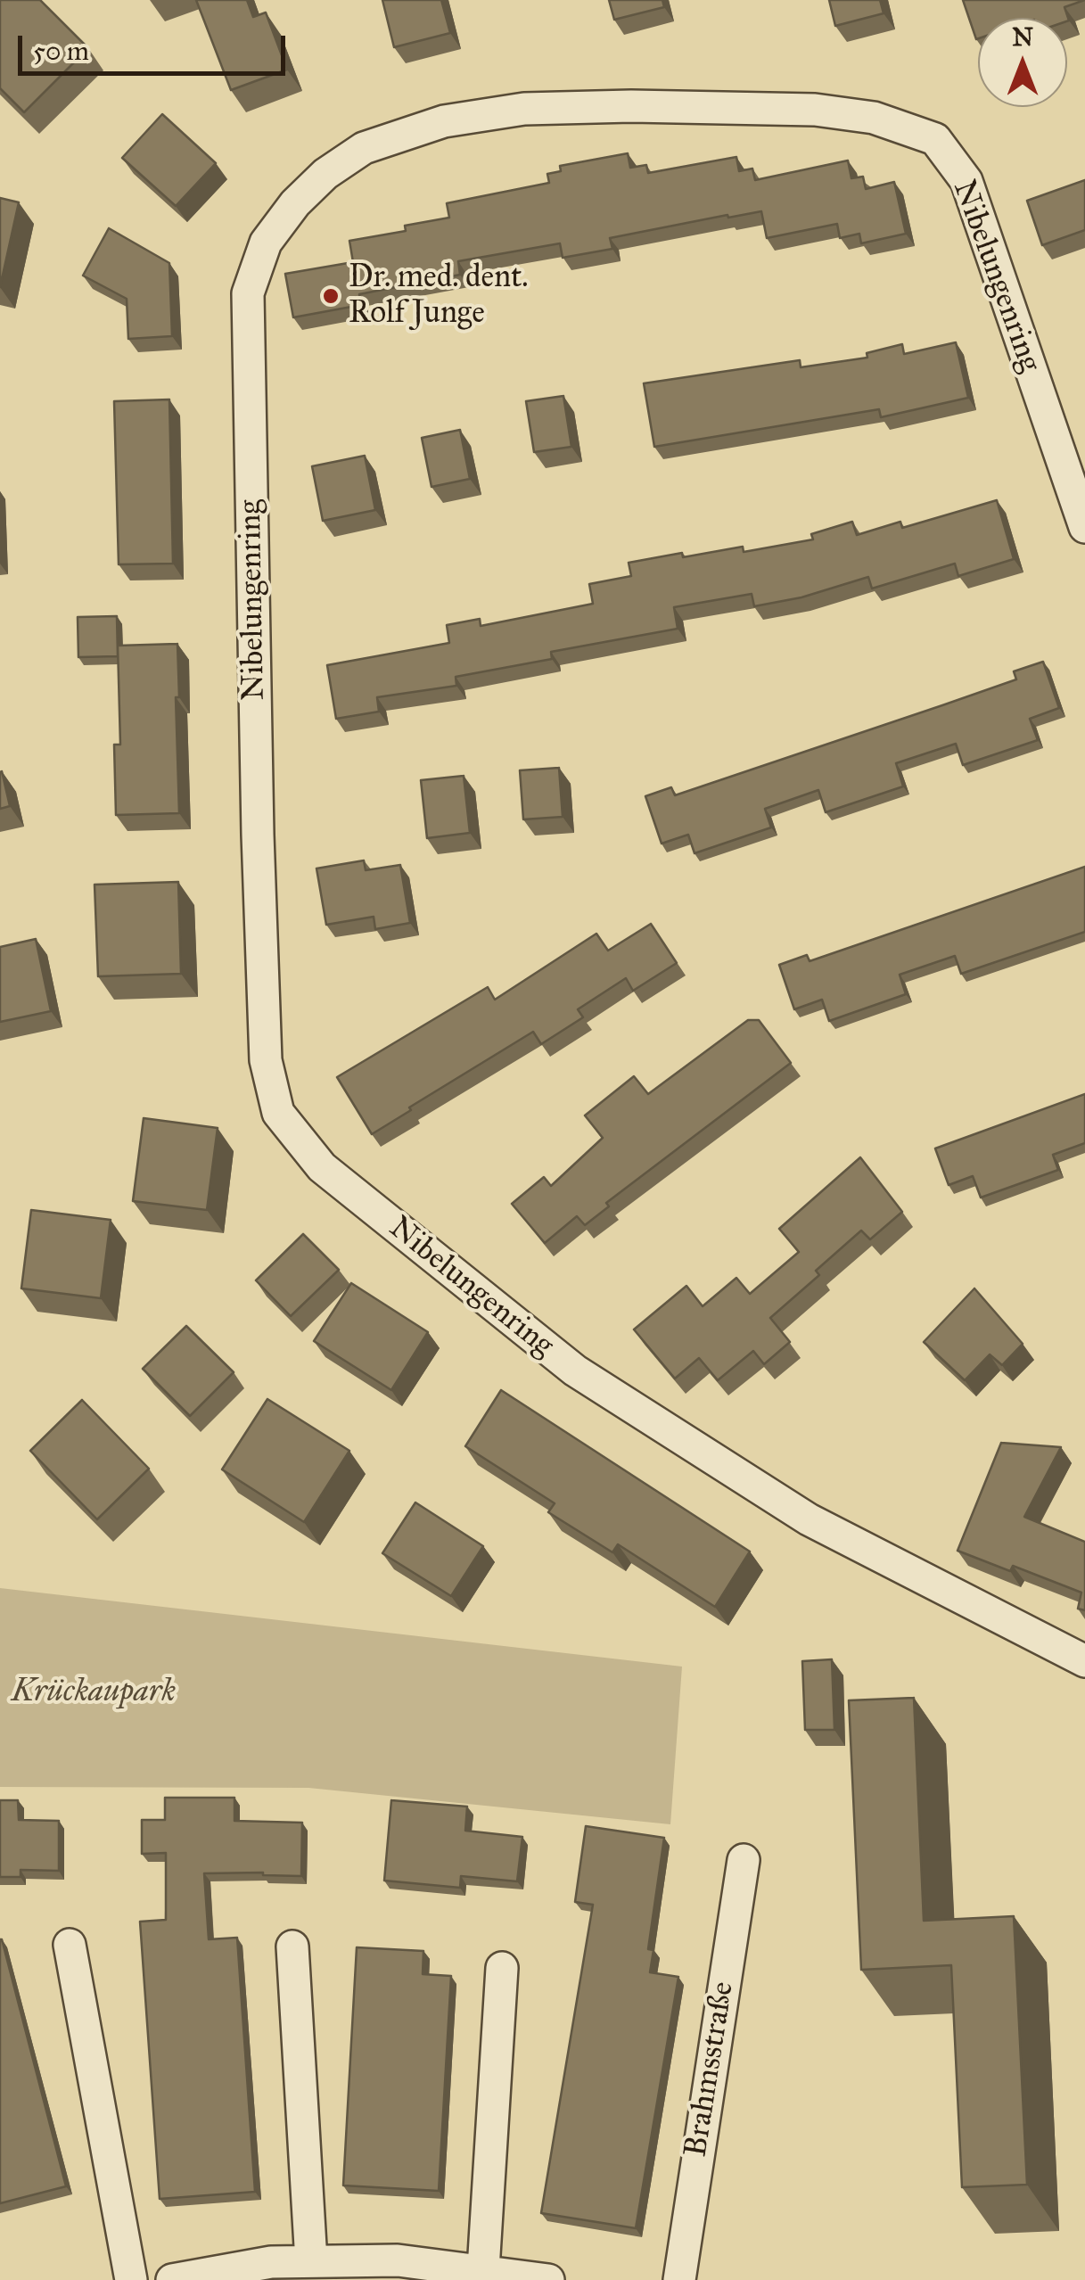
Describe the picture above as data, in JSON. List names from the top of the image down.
{
  "streets": {
    "street": ["Nibelungenring", "Brahmsstraße"]
  },
  "parks": ["Krückaupark"],
  "places": ["Dr. med. dent. Rolf Junge"],
  "scale_bar": "50 m",
  "north": "top"
}
